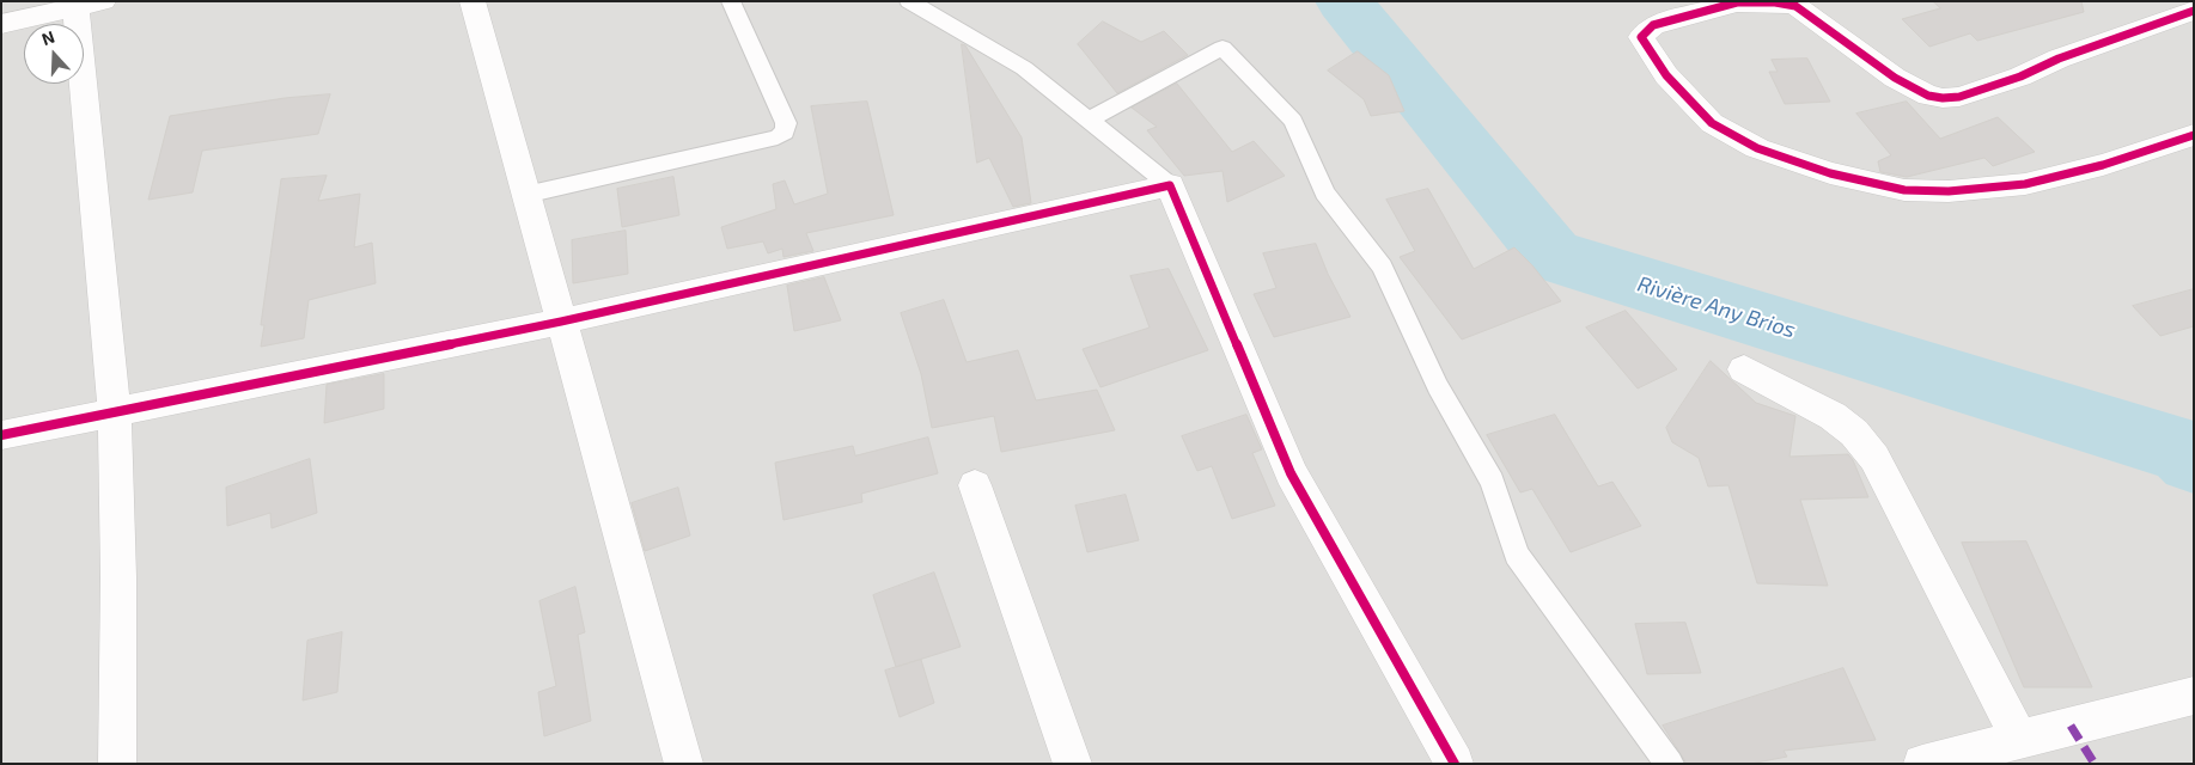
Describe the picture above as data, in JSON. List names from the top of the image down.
{
  "water": ["Rivière Any Brios"],
  "north": "top"
}
